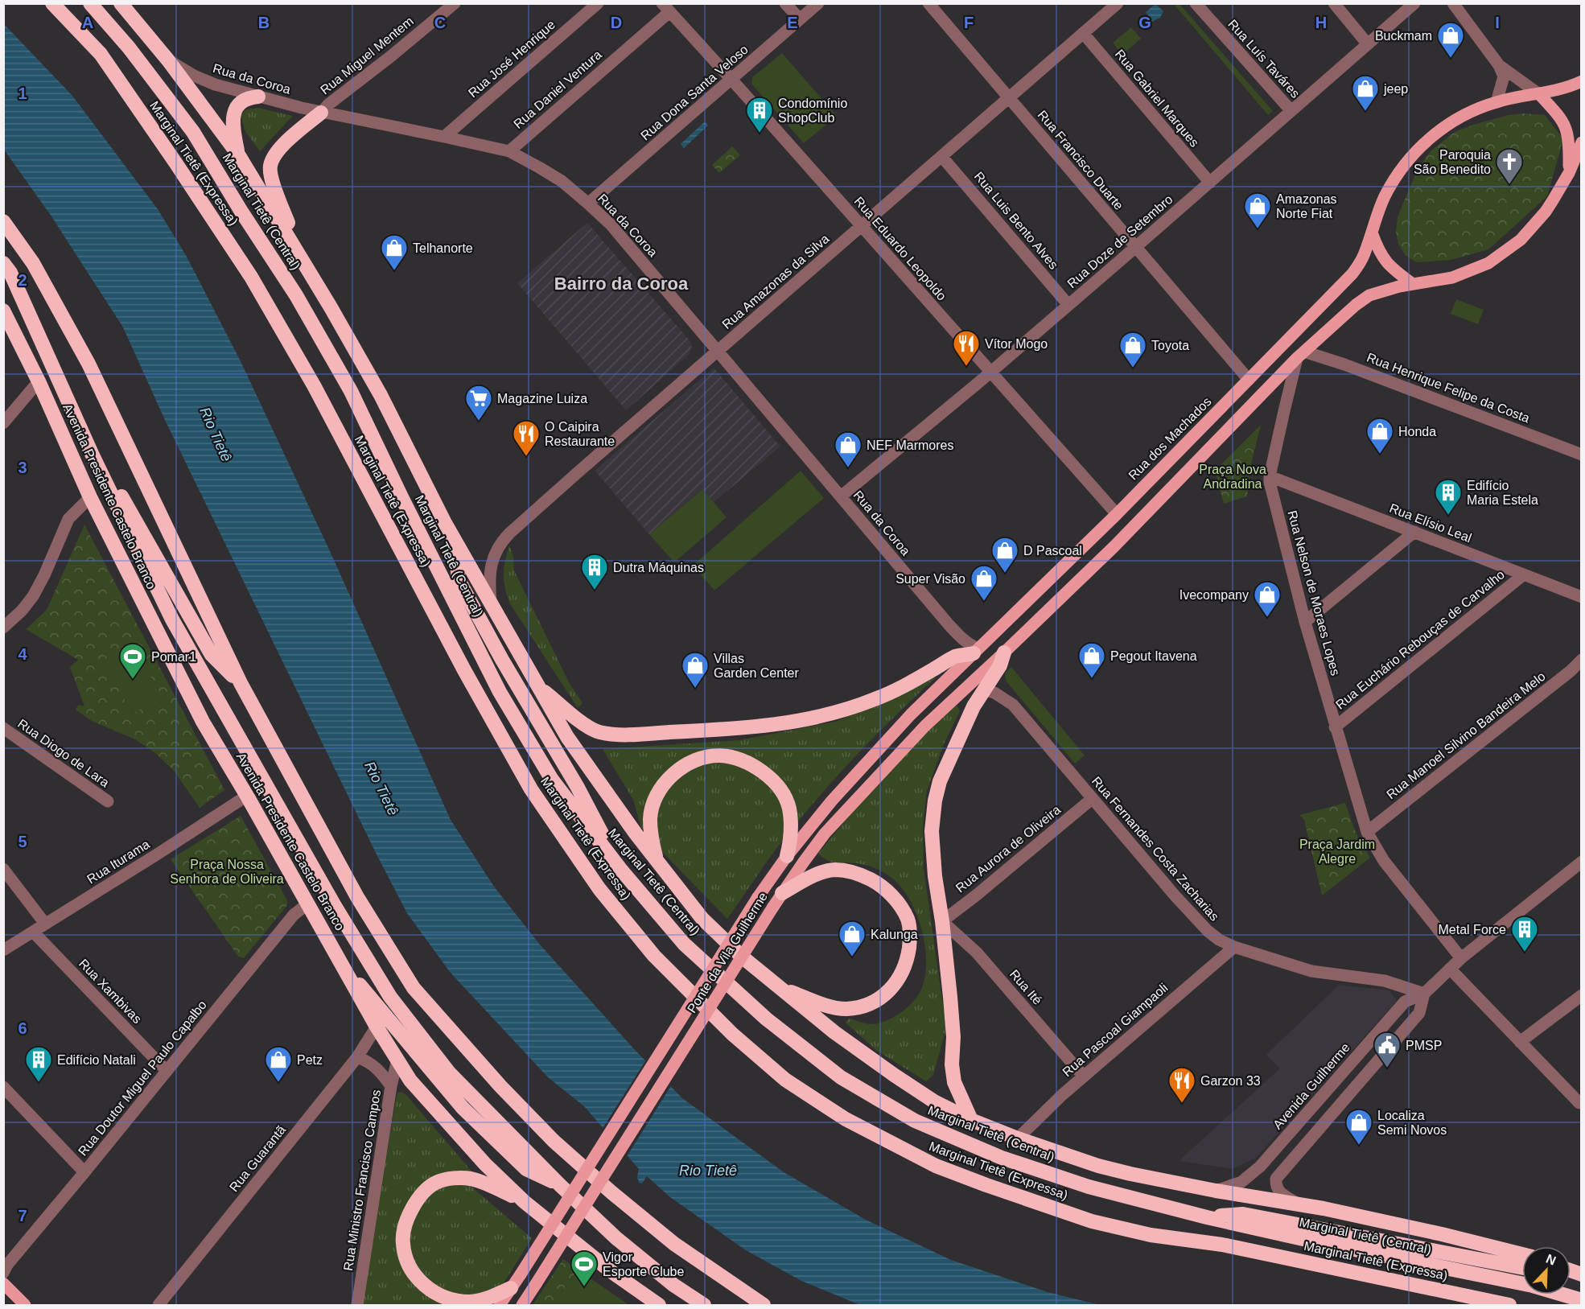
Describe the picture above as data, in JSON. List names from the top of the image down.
{
  "streets": {
    "highway": ["Marginal Tietê (Expressa)", "Marginal Tietê (Central)", "Avenida Presidente Castelo Branco"],
    "main road": ["Rua dos Machados", "Ponte da Vila Guilherme"],
    "street": [
      "Rua Miguel Mentem",
      "Rua José Henrique",
      "Rua Luís Taváres",
      "Rua da Coroa",
      "Rua Daniel Ventura",
      "Rua Dona Santa Veloso",
      "Rua Gabriel Marques",
      "Rua Francisco Duarte",
      "Rua Luis Bento Alves",
      "Rua Doze de Setembro",
      "Rua Eduardo Leopoldo",
      "Rua Amazonas da Silva",
      "Rua Henrique Felipe da Costa",
      "Rua Elísio Leal",
      "Rua Nelson de Moraes Lopes",
      "Rua Euchário Rebouças de Carvalho",
      "Rua Manoel Silvino Bandeira Melo",
      "Rua Diogo de Lara",
      "Rua Aurora de Oliveira",
      "Rua Fernandes Costa Zacharias",
      "Rua Iturama",
      "Rua Ité",
      "Rua Xambivas",
      "Rua Pascoal Giampaoli",
      "Rua Doutor Miguel Paulo Capalbo",
      "Avenida Guilherme",
      "Rua Guarantã",
      "Rua Ministro Francisco Campos"
    ]
  },
  "crossings": [
    ["Rua Miguel Mentem", "Rua da Coroa"],
    ["Rua José Henrique", "Rua da Coroa"],
    ["Rua Luís Taváres", "Rua Doze de Setembro"],
    ["Rua da Coroa", "Rua Daniel Ventura"],
    ["Rua da Coroa", "Rua Dona Santa Veloso"],
    ["Rua da Coroa", "Rua Doze de Setembro"],
    ["Rua da Coroa", "Rua Amazonas da Silva"],
    ["Rua da Coroa", "Rua dos Machados"],
    ["Rua da Coroa", "Ponte da Vila Guilherme"],
    ["Rua Daniel Ventura", "Rua Eduardo Leopoldo"],
    ["Rua Dona Santa Veloso", "Rua Eduardo Leopoldo"],
    ["Rua Gabriel Marques", "Rua Doze de Setembro"],
    ["Rua Gabriel Marques", "Rua Amazonas da Silva"],
    ["Rua Francisco Duarte", "Rua Doze de Setembro"],
    ["Rua Francisco Duarte", "Rua Amazonas da Silva"],
    ["Rua Francisco Duarte", "Rua dos Machados"],
    ["Rua Luis Bento Alves", "Rua Doze de Setembro"],
    ["Rua Luis Bento Alves", "Rua Amazonas da Silva"],
    ["Rua Doze de Setembro", "Rua Eduardo Leopoldo"],
    ["Rua Eduardo Leopoldo", "Rua Amazonas da Silva"],
    ["Rua Eduardo Leopoldo", "Rua dos Machados"],
    ["Rua Henrique Felipe da Costa", "Rua Nelson de Moraes Lopes"],
    ["Rua dos Machados", "Ponte da Vila Guilherme"],
    ["Avenida Presidente Castelo Branco", "Rua Iturama"],
    ["Avenida Presidente Castelo Branco", "Rua Doutor Miguel Paulo Capalbo"],
    ["Avenida Presidente Castelo Branco", "Rua Guarantã"],
    ["Avenida Presidente Castelo Branco", "Rua Ministro Francisco Campos"],
    ["Rua Elísio Leal", "Rua Nelson de Moraes Lopes"],
    ["Rua Elísio Leal", "Rua Euchário Rebouças de Carvalho"],
    ["Rua Nelson de Moraes Lopes", "Rua Euchário Rebouças de Carvalho"],
    ["Rua Nelson de Moraes Lopes", "Rua Manoel Silvino Bandeira Melo"],
    ["Rua Nelson de Moraes Lopes", "Avenida Guilherme"],
    ["Rua Aurora de Oliveira", "Rua Fernandes Costa Zacharias"],
    ["Rua Aurora de Oliveira", "Rua Ité"],
    ["Rua Fernandes Costa Zacharias", "Rua Pascoal Giampaoli"],
    ["Rua Fernandes Costa Zacharias", "Avenida Guilherme"],
    ["Rua Iturama", "Rua Xambivas"],
    ["Rua Ité", "Rua Pascoal Giampaoli"],
    ["Rua Xambivas", "Rua Doutor Miguel Paulo Capalbo"]
  ],
  "districts": ["Bairro da Coroa"],
  "water": ["Rio Tietê"],
  "parks": ["Praça Nova Andradina", "Praça Jardim Alegre", "Praça Nossa Senhora de Oliveira"],
  "places": {
    "shop": [
      "Buckmam",
      "jeep",
      "Amazonas Norte Fiat",
      "Telhanorte",
      "Toyota",
      "Honda",
      "NEF Marmores",
      "D Pascoal",
      "Super Visão",
      "Ivecompany",
      "Pegout Itavena",
      "Villas Garden Center",
      "Kalunga",
      "Petz",
      "Localiza Semi Novos"
    ],
    "building": [
      "Condomínio ShopClub",
      "Edifício Maria Estela",
      "Dutra Máquinas",
      "Metal Force",
      "Edifício Natali"
    ],
    "church": ["Paroquia São Benedito"],
    "restaurant": ["Vítor Mogo", "O Caipira Restaurante", "Garzon 33"],
    "supermarket": ["Magazine Luiza"],
    "sports": ["Pomar1", "Vigor Esporte Clube"],
    "public building": ["PMSP"]
  },
  "north": "top right",
  "grid": {
    "columns": [
      "A",
      "B",
      "C",
      "D",
      "E",
      "F",
      "G",
      "H",
      "I"
    ],
    "rows": [
      "1",
      "2",
      "3",
      "4",
      "5",
      "6",
      "7"
    ]
  }
}
